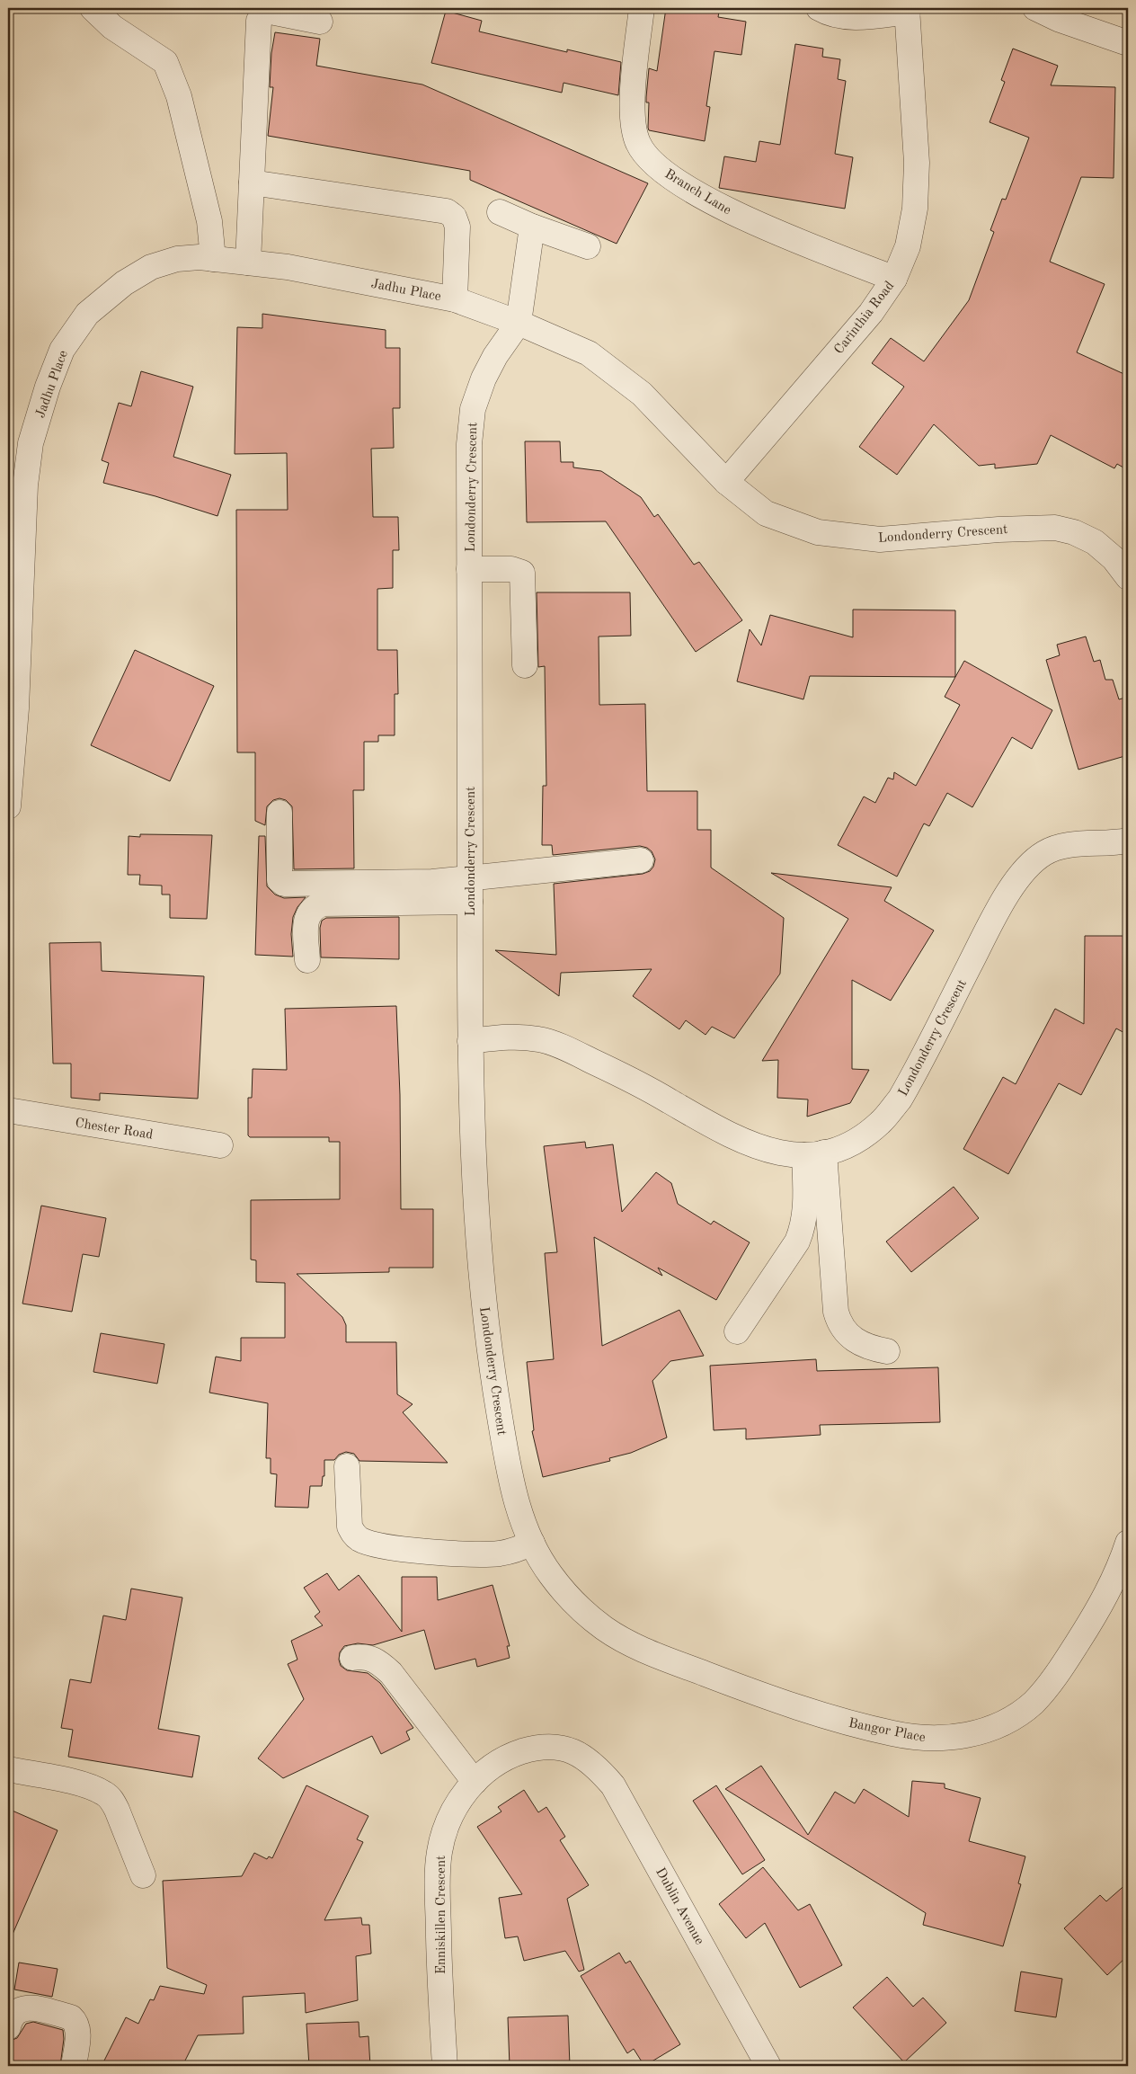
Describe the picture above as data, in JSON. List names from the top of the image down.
{
  "streets": {
    "street": [
      "Branch Lane",
      "Jadhu Place",
      "Carinthia Road",
      "Londonderry Crescent",
      "Chester Road",
      "Bangor Place",
      "Dublin Avenue",
      "Enniskillen Crescent"
    ]
  },
  "crossings": [
    ["Branch Lane", "Carinthia Road"],
    ["Jadhu Place", "Londonderry Crescent"],
    ["Carinthia Road", "Londonderry Crescent"],
    ["Londonderry Crescent", "Bangor Place"],
    ["Dublin Avenue", "Enniskillen Crescent"]
  ]
}
